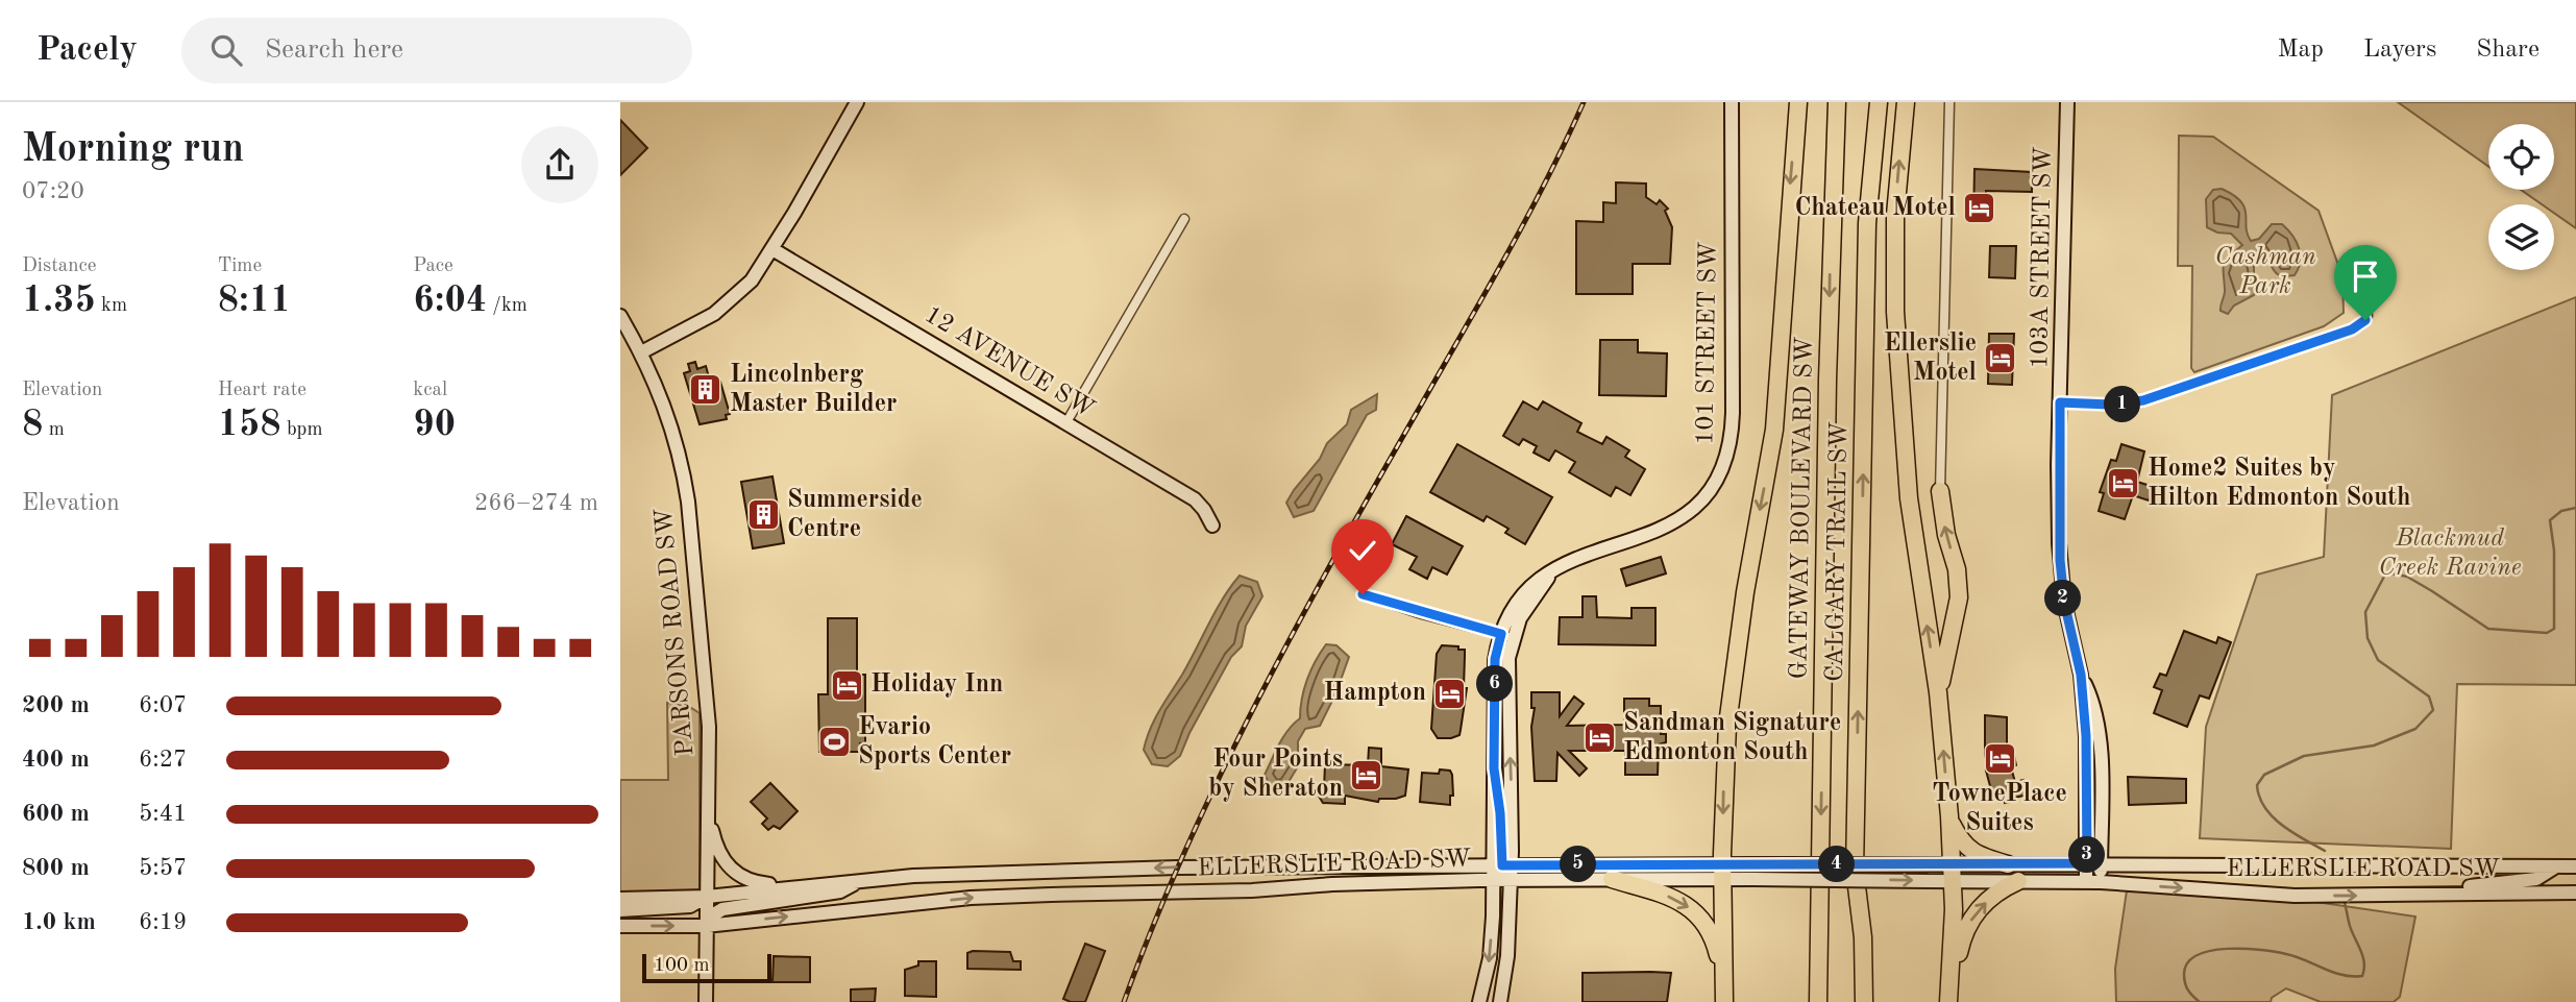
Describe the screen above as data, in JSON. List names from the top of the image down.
{
  "streets": {
    "highway": ["GATEWAY BOULEVARD SW", "CALGARY TRAIL SW"],
    "main road": [
      "103A STREET SW",
      "101 STREET SW",
      "12 AVENUE SW",
      "PARSONS ROAD SW",
      "ELLERSLIE ROAD SW"
    ]
  },
  "crossings": [
    ["103A STREET SW", "ELLERSLIE ROAD SW"],
    ["101 STREET SW", "ELLERSLIE ROAD SW"],
    ["PARSONS ROAD SW", "ELLERSLIE ROAD SW"]
  ],
  "parks": ["Cashman Park", "Blackmud Creek Ravine"],
  "places": {
    "hotel": [
      "Chateau Motel",
      "Ellerslie Motel",
      "Home2 Suites by Hilton Edmonton South",
      "Holiday Inn",
      "Hampton",
      "Sandman Signature Edmonton South",
      "TownePlace Suites",
      "Four Points by Sheraton"
    ],
    "building": ["Lincolnberg Master Builder", "Summerside Centre"],
    "sports": ["Evario Sports Center"]
  },
  "scale_bar": "100 m",
  "page": {
    "header": "Pacely",
    "search": "Search here",
    "nav": ["Map", "Layers", "Share"],
    "heading": ["Morning run", "07:20"],
    "stats": [
      ["Distance", "1.35 km"],
      ["Time", "8:11"],
      ["Pace", "6:04 /km"],
      ["Elevation", "8 m"],
      ["Heart rate", "158 bpm"],
      ["kcal", "90"]
    ],
    "pins": [
      "1",
      "2",
      "6",
      "3",
      "4",
      "5"
    ],
    "chart": ["Elevation", "266–274 m"],
    "list": [
      {
        "name": "200 m",
        "note": "6:07"
      },
      {
        "name": "400 m",
        "note": "6:27"
      },
      {
        "name": "600 m",
        "note": "5:41"
      },
      {
        "name": "800 m",
        "note": "5:57"
      },
      {
        "name": "1.0 km",
        "note": "6:19"
      }
    ],
    "scale": "100 m"
  }
}
